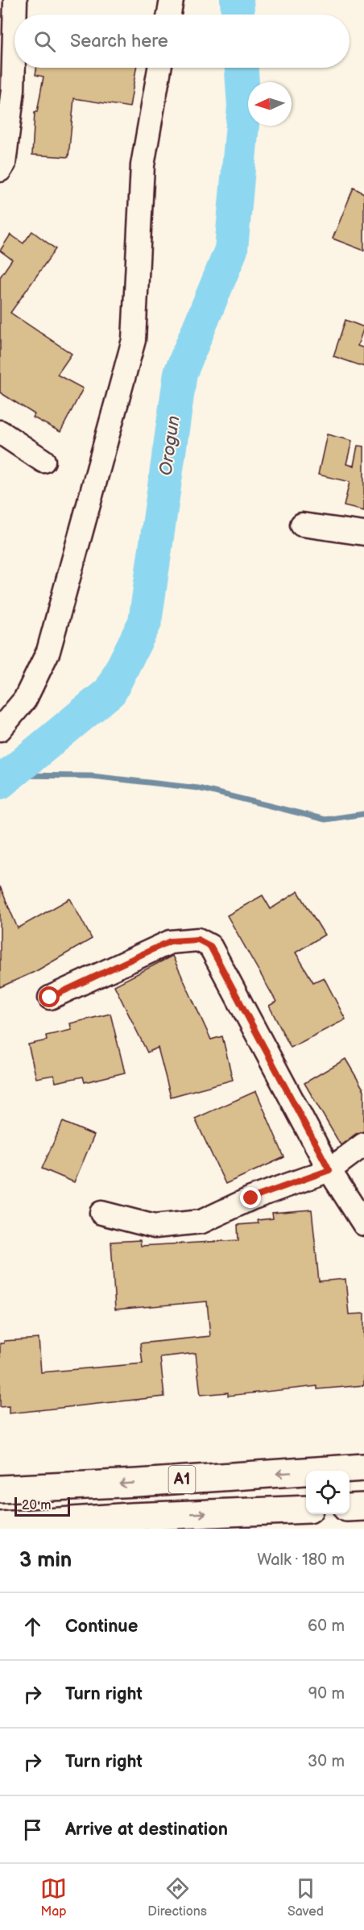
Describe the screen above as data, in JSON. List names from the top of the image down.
{
  "streets": {
    "highway": ["A1"]
  },
  "water": ["Orogun"],
  "scale_bar": "20 m",
  "north": "left",
  "page": {
    "search": "Search here",
    "scale": "20 m",
    "heading": ["3 min", "Walk · 180 m"],
    "list": [
      ["Continue", "60 m"],
      ["Turn right", "90 m"],
      ["Turn right", "30 m"],
      "Arrive at destination"
    ],
    "nav": ["Map", "Directions", "Saved"]
  }
}
